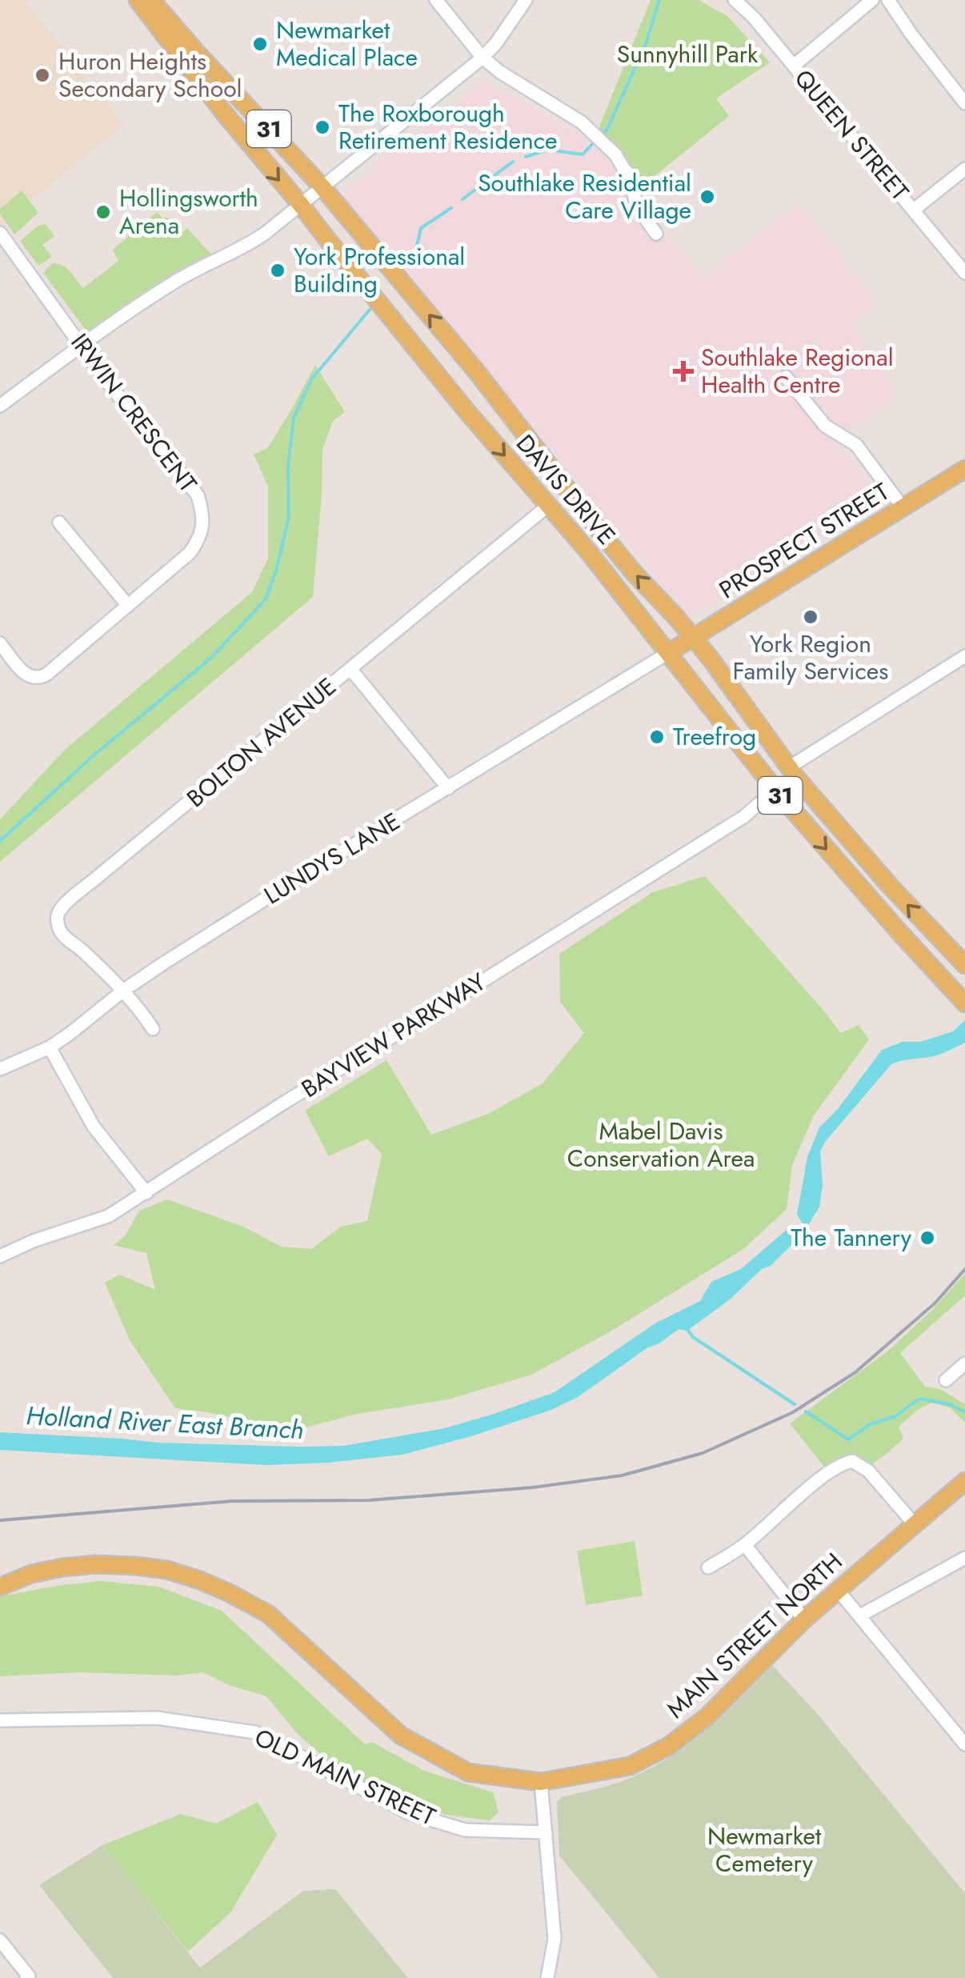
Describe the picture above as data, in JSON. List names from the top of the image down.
{
  "streets": {
    "main road": [
      "31",
      "DAVIS DRIVE",
      "PROSPECT STREET",
      "MAIN STREET NORTH"
    ],
    "street": [
      "QUEEN STREET",
      "IRWIN CRESCENT",
      "BOLTON AVENUE",
      "LUNDYS LANE",
      "BAYVIEW PARKWAY",
      "OLD MAIN STREET"
    ]
  },
  "crossings": [
    ["DAVIS DRIVE", "PROSPECT STREET"],
    ["DAVIS DRIVE", "BOLTON AVENUE"],
    ["DAVIS DRIVE", "LUNDYS LANE"],
    ["DAVIS DRIVE", "BAYVIEW PARKWAY"],
    ["PROSPECT STREET", "LUNDYS LANE"],
    ["BOLTON AVENUE", "LUNDYS LANE"]
  ],
  "water": ["Holland River East Branch"],
  "parks": ["Sunnyhill Park", "Mabel Davis Conservation Area", "Newmarket Cemetery"],
  "places": {
    "other": [
      "Newmarket Medical Place",
      "Huron Heights Secondary School",
      "The Roxborough Retirement Residence",
      "Southlake Residential Care Village",
      "Hollingsworth Arena",
      "York Professional Building",
      "York Region Family Services",
      "Treefrog",
      "The Tannery"
    ],
    "health": ["Southlake Regional Health Centre"]
  }
}
